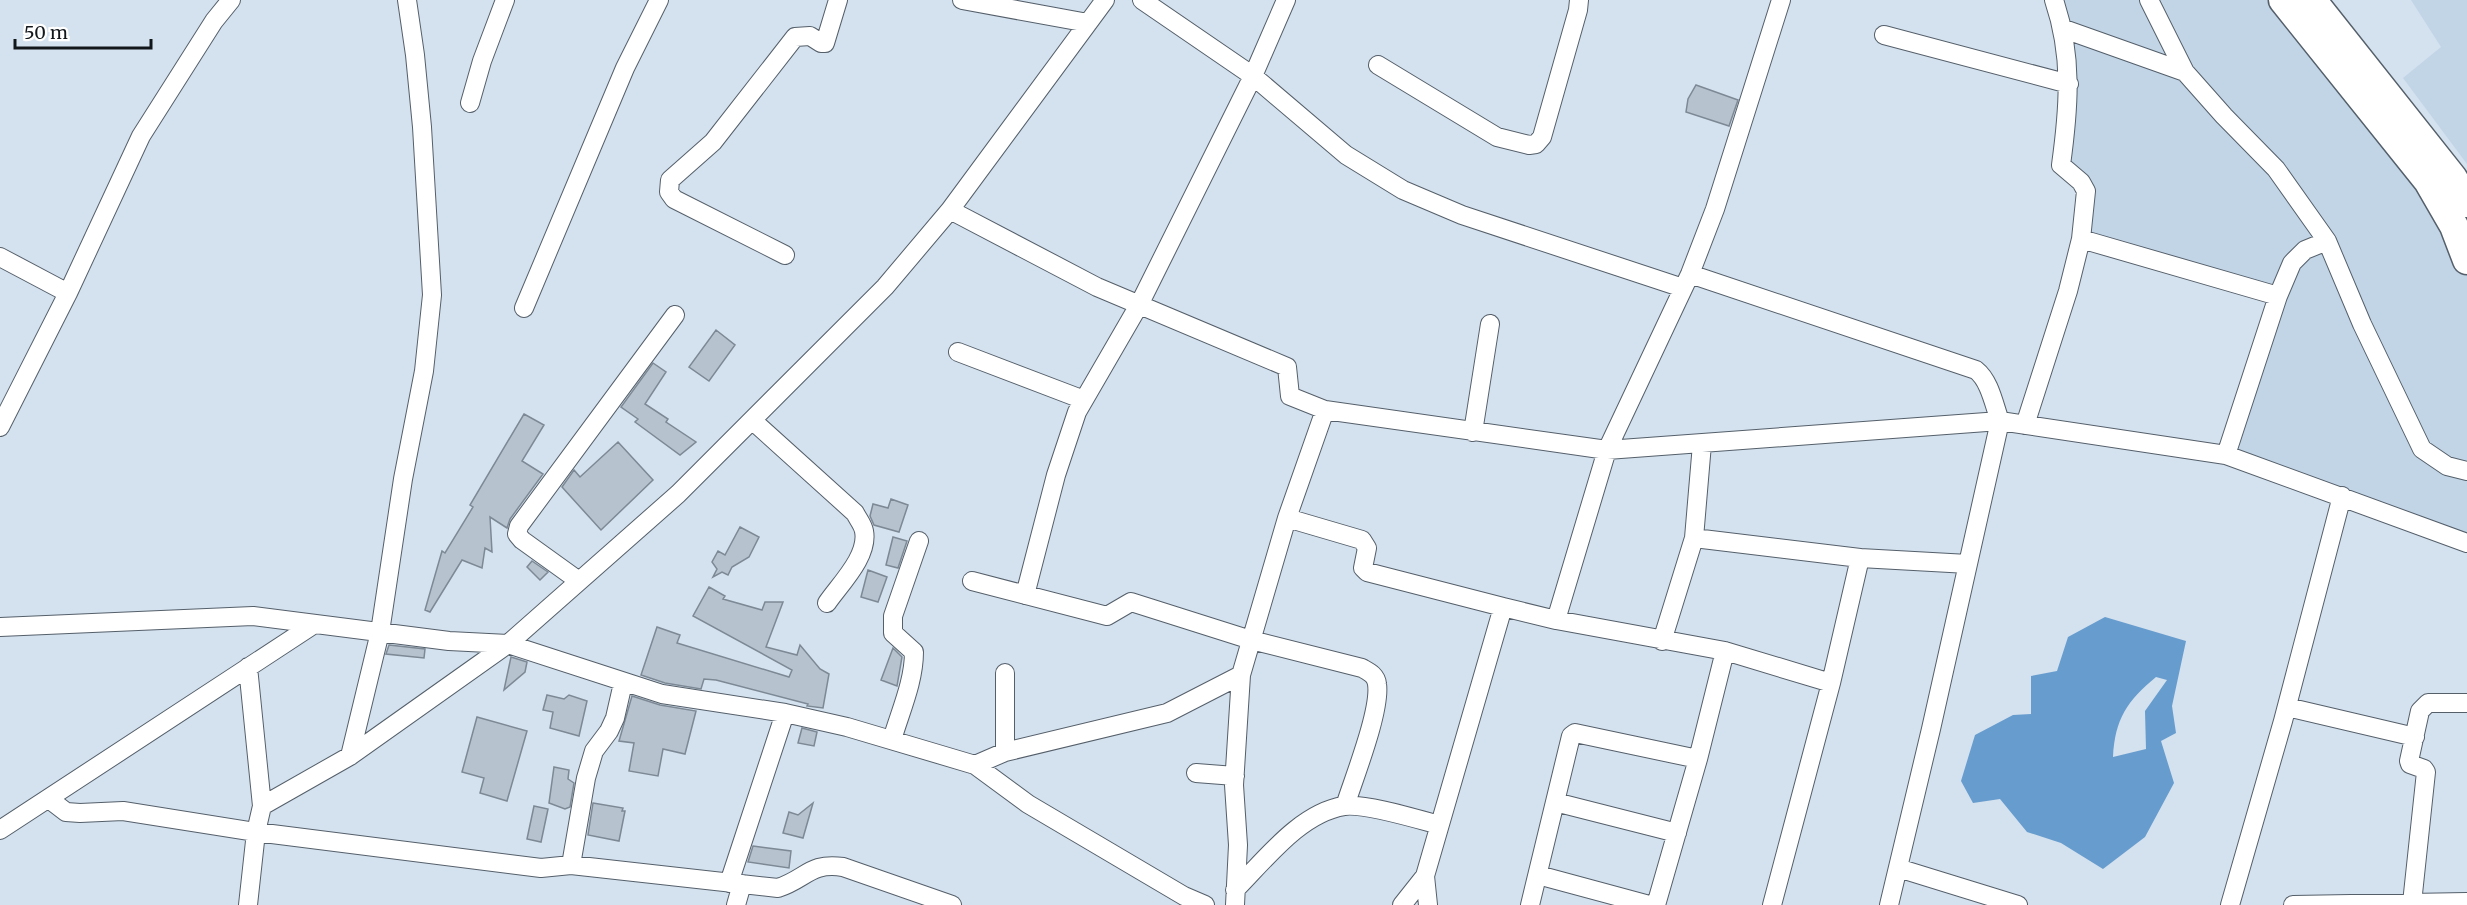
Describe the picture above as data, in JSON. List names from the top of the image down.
{
  "scale_bar": "50 m"
}
